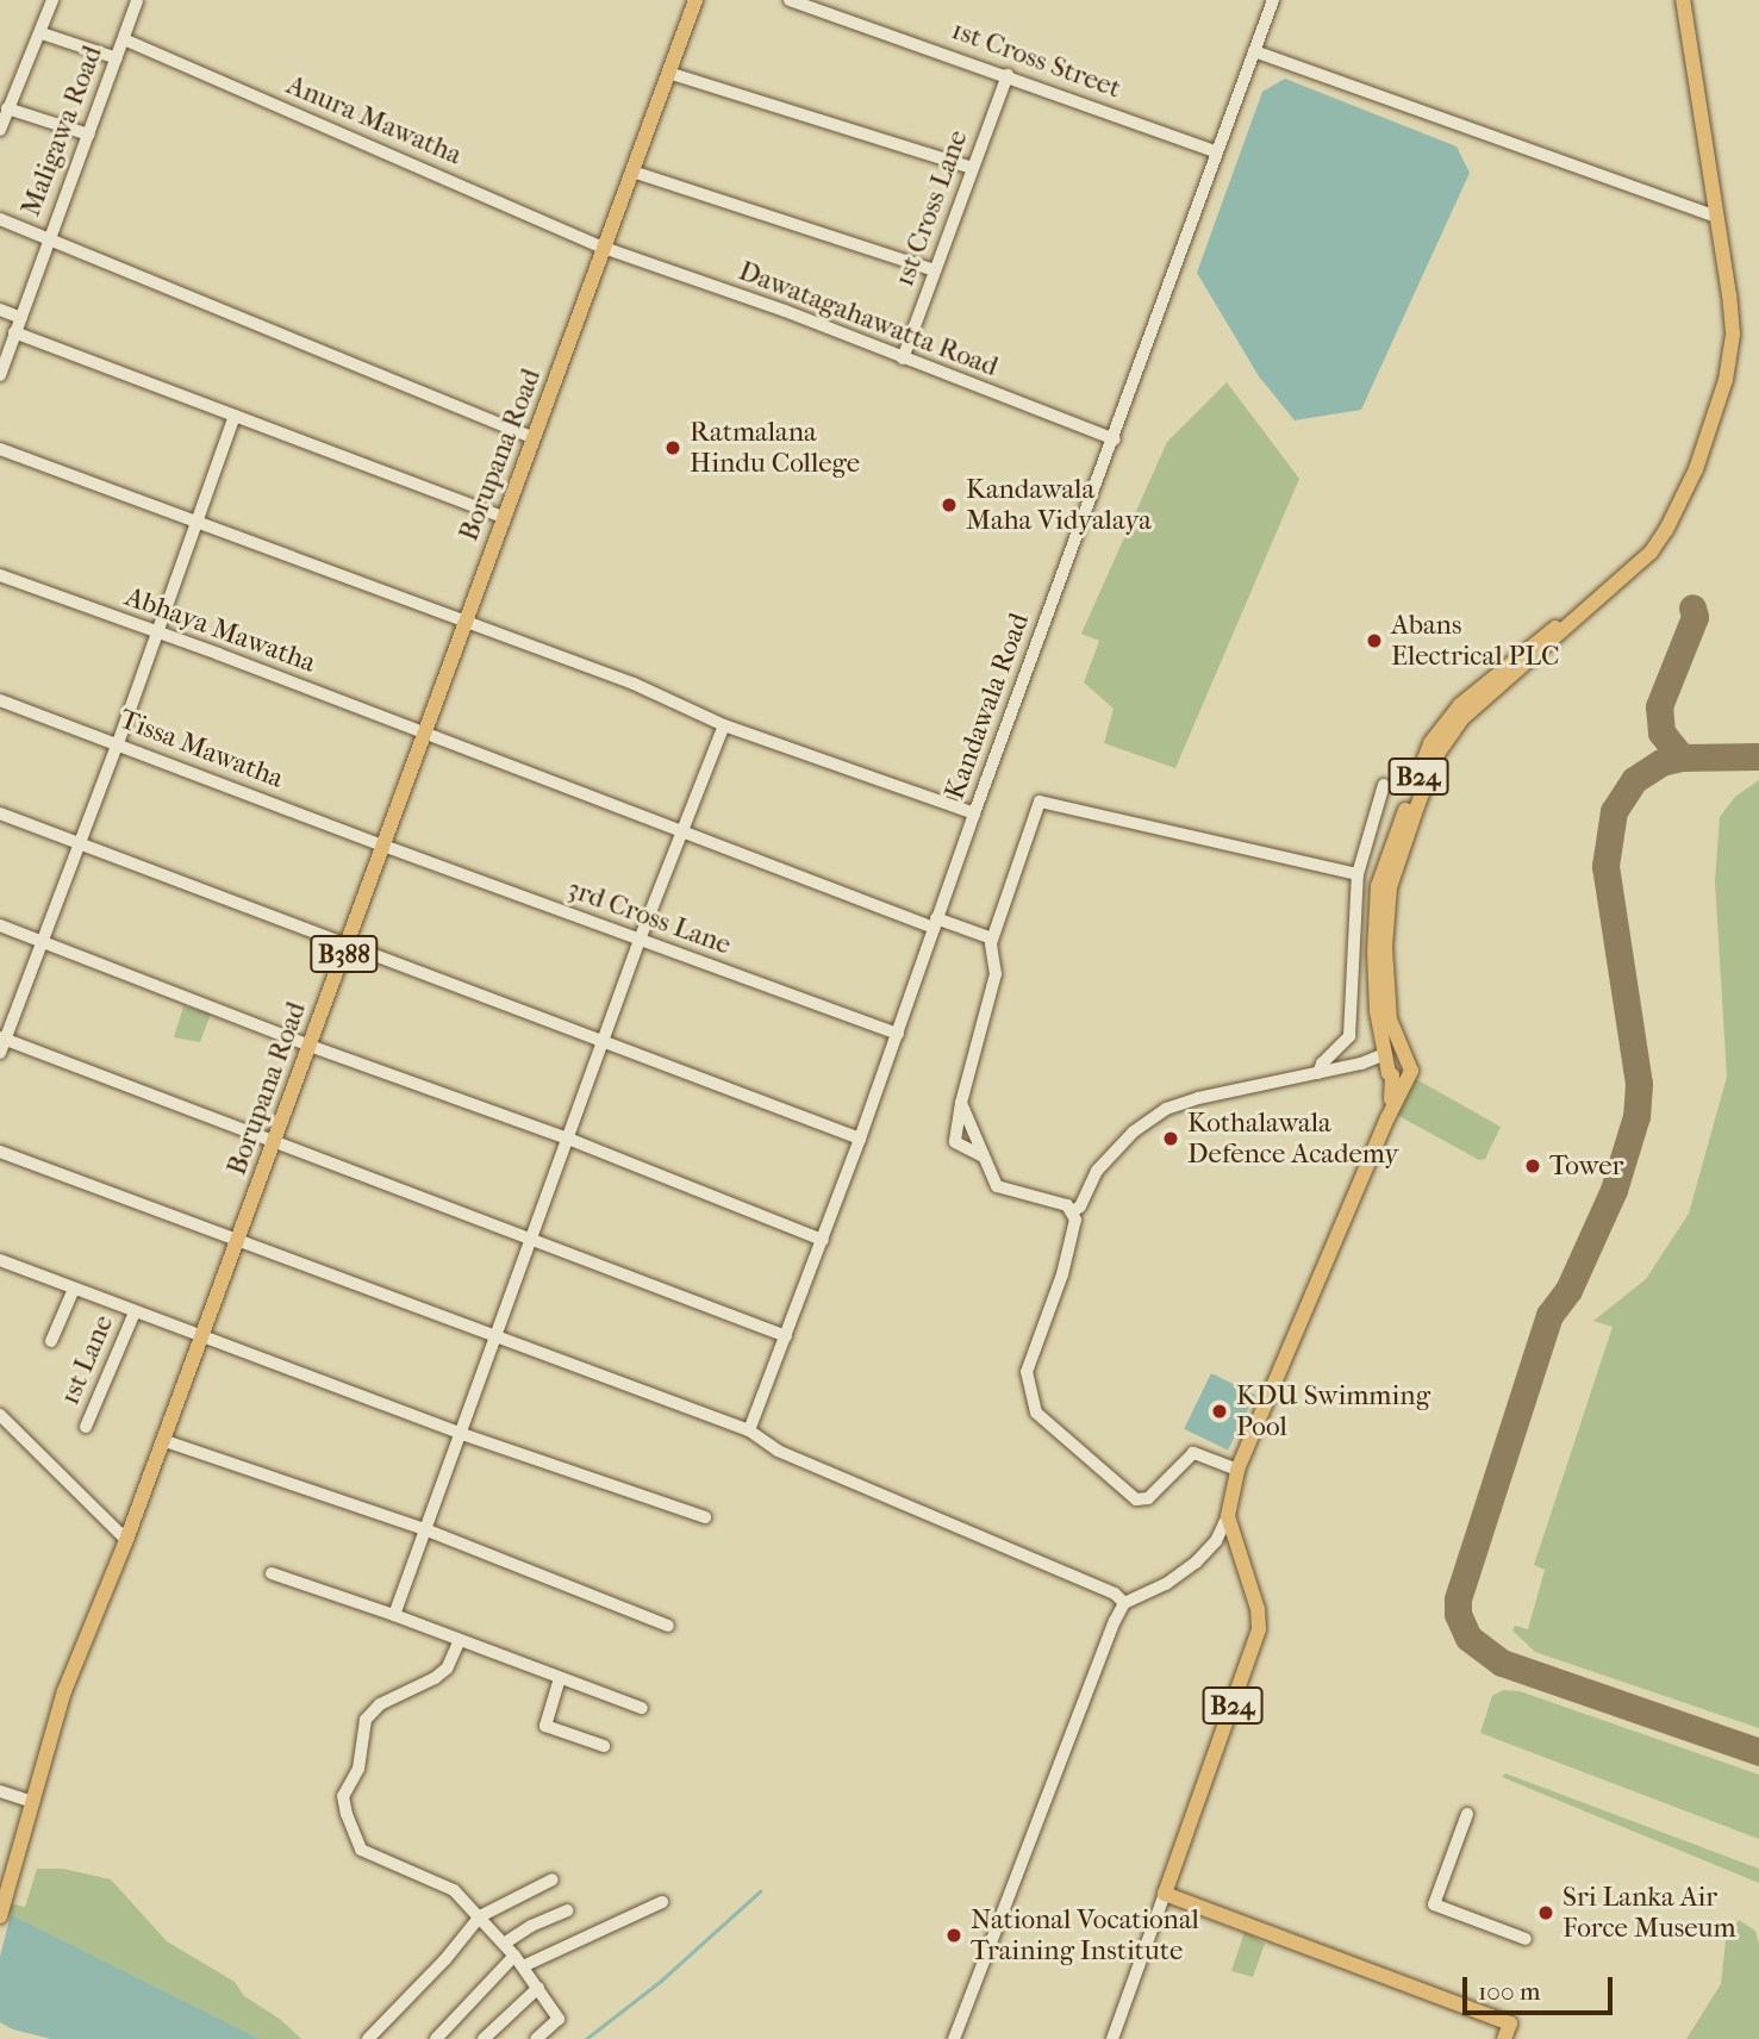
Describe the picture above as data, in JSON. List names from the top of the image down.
{
  "streets": {
    "main road": ["Borupana Road", "B24", "B388"],
    "street": [
      "1st Cross Street",
      "Anura Mawatha",
      "Maligawa Road",
      "1st Cross Lane",
      "Dawatagahawatta Road",
      "Abhaya Mawatha",
      "Kandawala Road",
      "Tissa Mawatha",
      "3rd Cross Lane",
      "1st Lane"
    ]
  },
  "crossings": [
    ["1st Cross Street", "1st Cross Lane"],
    ["1st Cross Street", "Kandawala Road"],
    ["Anura Mawatha", "Maligawa Road"],
    ["Anura Mawatha", "Dawatagahawatta Road"],
    ["Anura Mawatha", "Borupana Road"],
    ["1st Cross Lane", "Dawatagahawatta Road"],
    ["Dawatagahawatta Road", "Borupana Road"],
    ["Dawatagahawatta Road", "Kandawala Road"],
    ["Borupana Road", "Abhaya Mawatha"],
    ["Borupana Road", "Tissa Mawatha"],
    ["Borupana Road", "3rd Cross Lane"],
    ["Abhaya Mawatha", "Kandawala Road"],
    ["Kandawala Road", "3rd Cross Lane"],
    ["Tissa Mawatha", "3rd Cross Lane"]
  ],
  "places": [
    "Ratmalana Hindu College",
    "Kandawala Maha Vidyalaya",
    "Abans Electrical PLC",
    "Kothalawala Defence Academy",
    "Tower",
    "KDU Swimming Pool",
    "Sri Lanka Air Force Museum",
    "National Vocational Training Institute"
  ],
  "scale_bar": "100 m"
}
